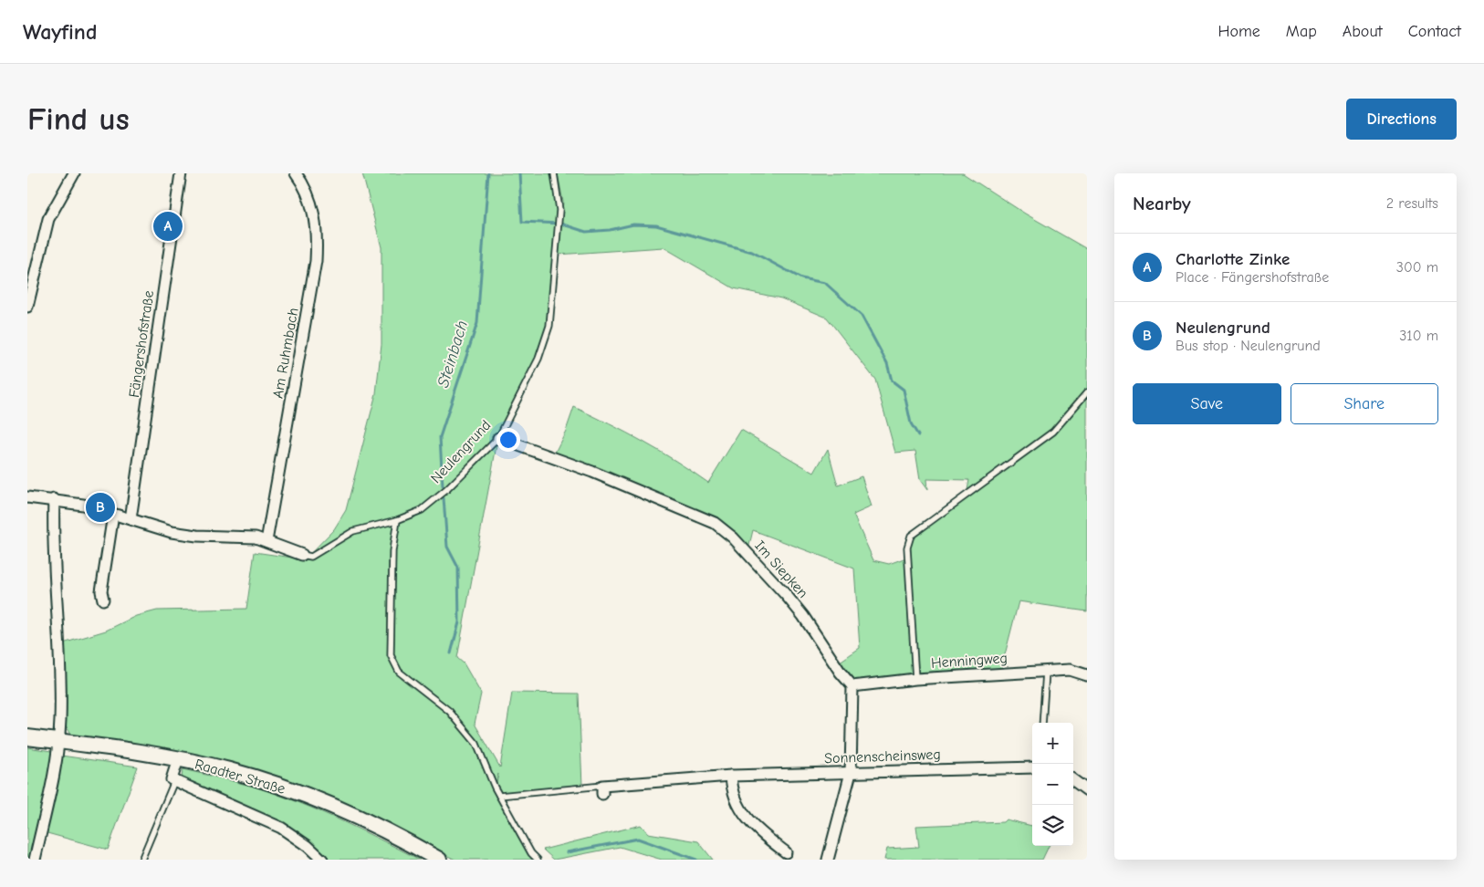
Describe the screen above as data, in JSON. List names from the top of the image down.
{
  "streets": {
    "main road": ["Raadter Straße"],
    "street": [
      "Fängershofstraße",
      "Am Ruhmbach",
      "Neulengrund",
      "Im Siepken",
      "Henningweg",
      "Sonnenscheinsweg"
    ]
  },
  "crossings": [
    ["Fängershofstraße", "Neulengrund"],
    ["Am Ruhmbach", "Neulengrund"],
    ["Neulengrund", "Im Siepken"],
    ["Im Siepken", "Henningweg"]
  ],
  "water": ["Steinbach"],
  "page": {
    "header": "Wayfind",
    "nav": [
      "Home",
      "Map",
      "About",
      "Contact"
    ],
    "buttons": [
      "Directions",
      ["Save", "Share"]
    ],
    "title": "Find us",
    "heading": ["Nearby", "2 results"],
    "pins": ["A", "B"],
    "list": [
      {
        "mark": "A",
        "name": "Charlotte Zinke",
        "note": "Place · Fängershofstraße",
        "value": "300 m"
      },
      {
        "mark": "B",
        "name": "Neulengrund",
        "note": "Bus stop · Neulengrund",
        "value": "310 m"
      }
    ],
    "map_buttons": ["+", "−"]
  }
}
